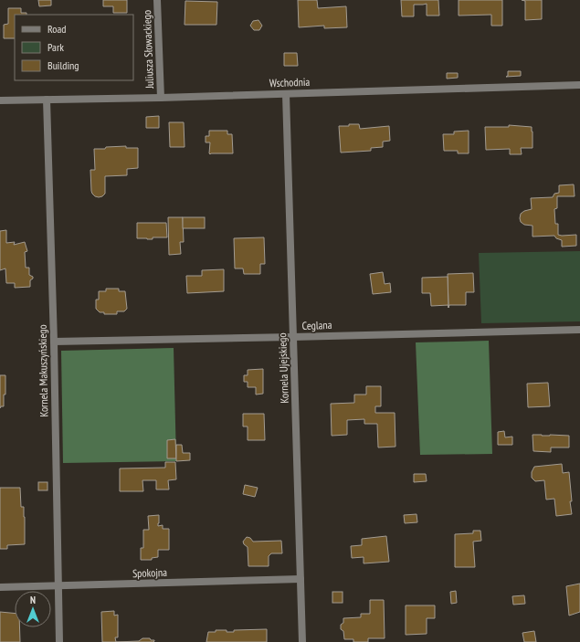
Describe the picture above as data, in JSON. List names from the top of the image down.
{
  "streets": {
    "street": [
      "Juliusza Słowackiego",
      "Wschodnia",
      "Ceglana",
      "Kornela Ujejskiego",
      "Kornela Makuszyńskiego",
      "Spokojna"
    ]
  },
  "crossings": [
    ["Juliusza Słowackiego", "Wschodnia"],
    ["Wschodnia", "Kornela Ujejskiego"],
    ["Wschodnia", "Kornela Makuszyńskiego"],
    ["Ceglana", "Kornela Ujejskiego"],
    ["Ceglana", "Kornela Makuszyńskiego"],
    ["Kornela Ujejskiego", "Spokojna"],
    ["Kornela Makuszyńskiego", "Spokojna"]
  ],
  "legend": ["Road", "Park", "Building"],
  "north": "top"
}
